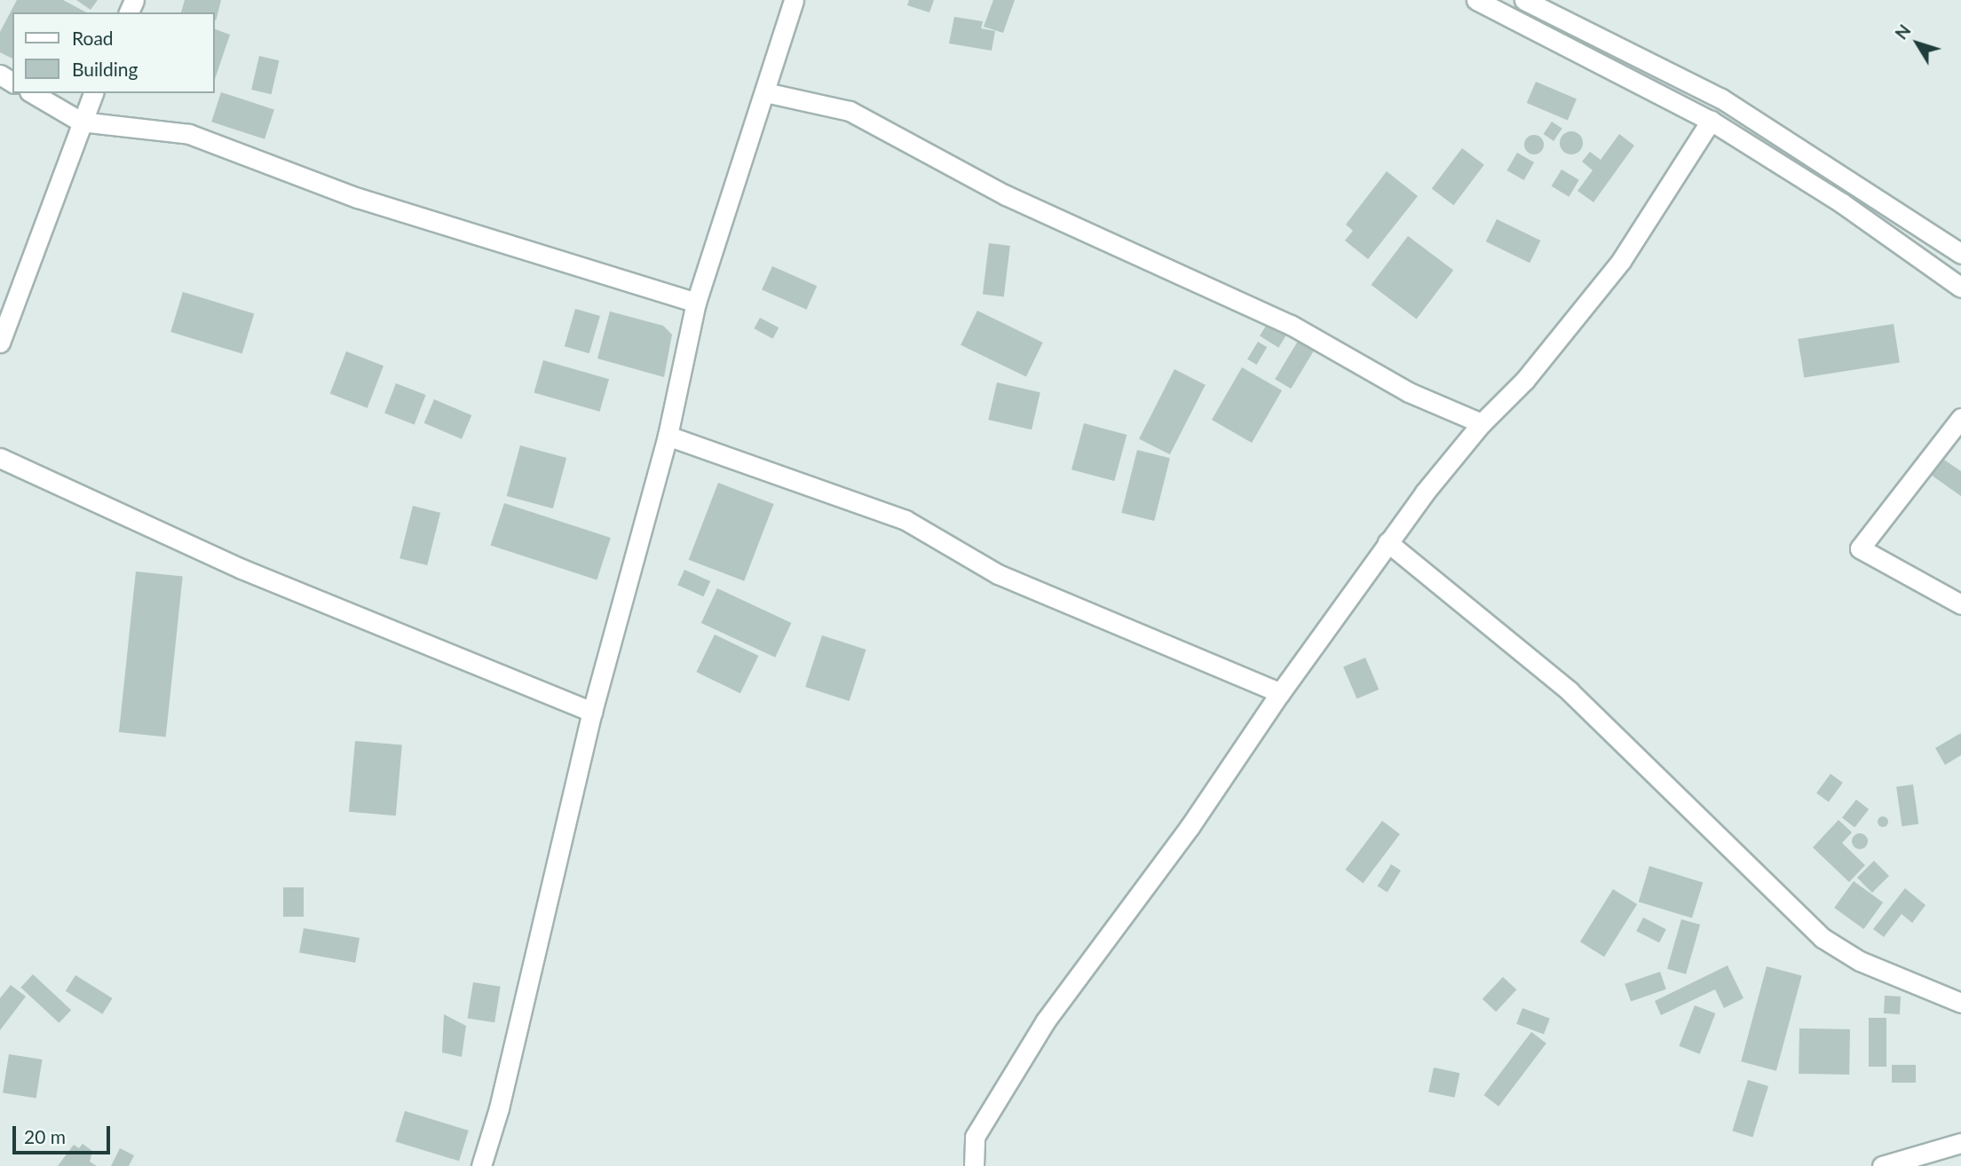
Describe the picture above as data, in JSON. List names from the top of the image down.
{
  "legend": ["Road", "Building"],
  "scale_bar": "20 m",
  "north": "top left"
}
